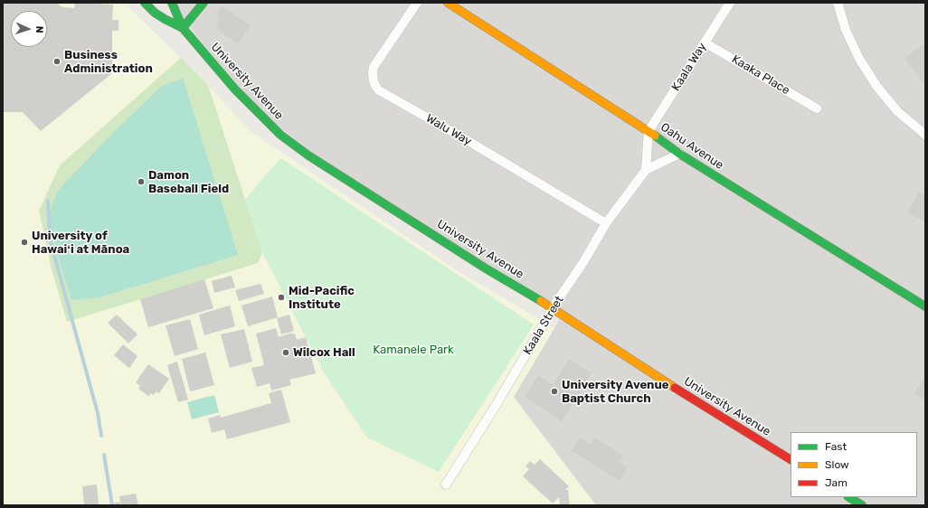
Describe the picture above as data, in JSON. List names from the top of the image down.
{
  "streets": {
    "main road": ["University Avenue", "Oahu Avenue"],
    "street": [
      "Kaala Way",
      "Kaaka Place",
      "Walu Way",
      "Kaala Street"
    ]
  },
  "crossings": [
    ["Kaala Way", "Kaaka Place"],
    ["Kaala Way", "Oahu Avenue"],
    ["University Avenue", "Kaala Street"],
    ["Walu Way", "Kaala Street"],
    ["Oahu Avenue", "Kaala Street"]
  ],
  "parks": ["Kamanele Park"],
  "places": [
    "Business Administration",
    "Damon Baseball Field",
    "University of Hawaiʻi at Mānoa",
    "Mid-Pacific Institute",
    "Wilcox Hall",
    "University Avenue Baptist Church"
  ],
  "legend": ["Fast", "Slow", "Jam"],
  "north": "right"
}
